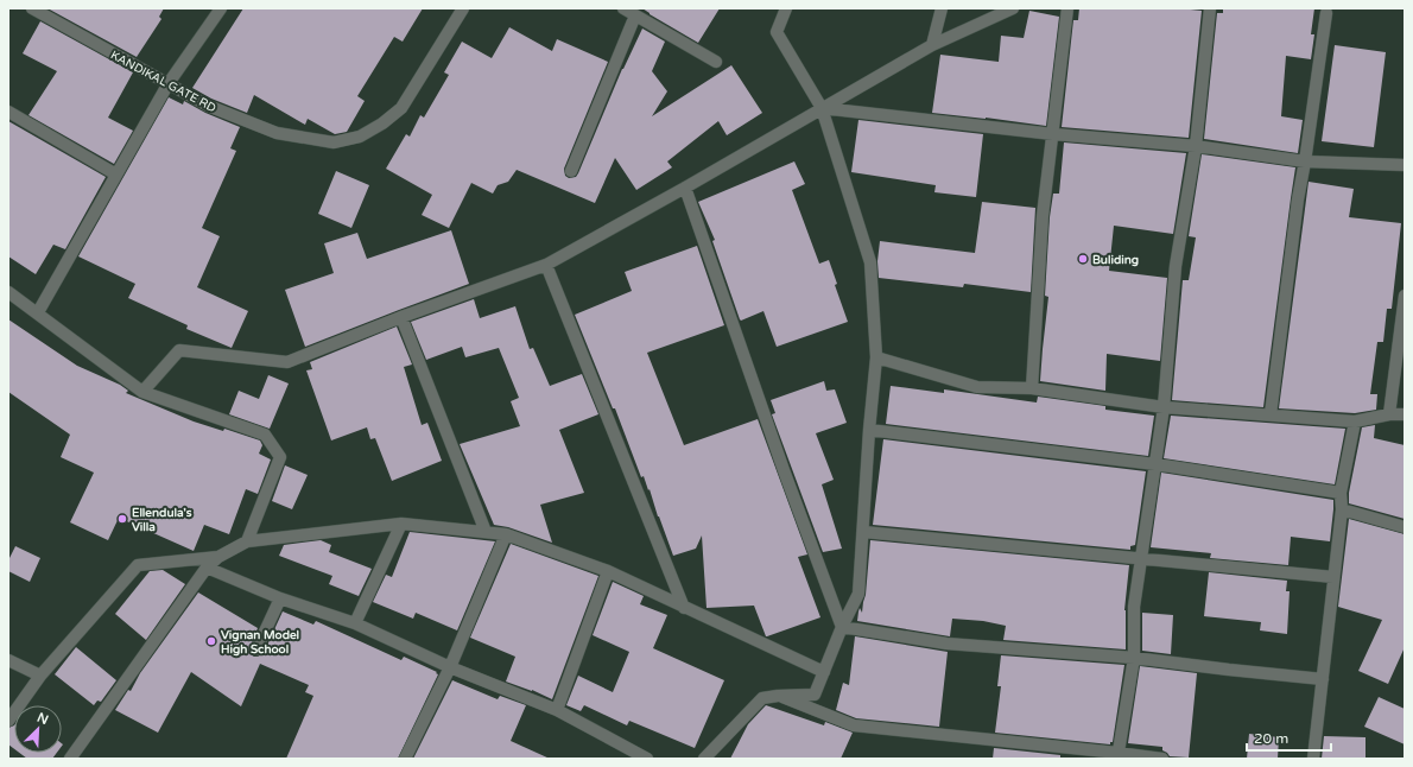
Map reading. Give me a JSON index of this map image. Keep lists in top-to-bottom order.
{
  "streets": {
    "street": ["KANDIKAL GATE RD"]
  },
  "places": ["Buliding", "Ellendula's Villa", "Vignan Model High School"],
  "scale_bar": "20 m",
  "north": "top right"
}
